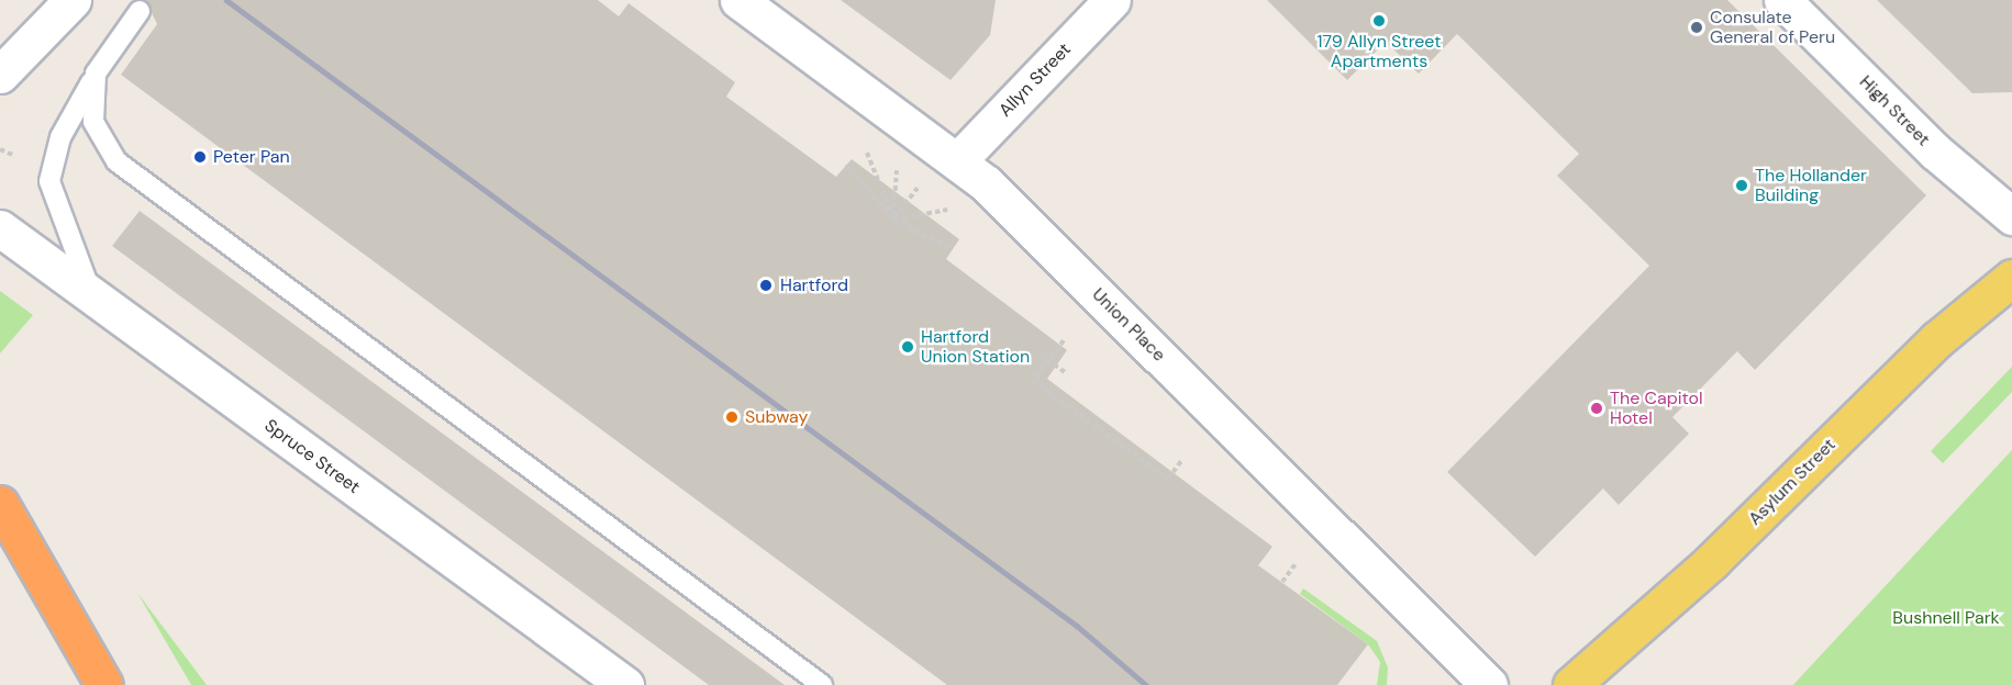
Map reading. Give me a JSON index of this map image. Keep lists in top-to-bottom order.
{
  "streets": {
    "main road": ["Asylum Street"],
    "street": [
      "Allyn Street",
      "High Street",
      "Union Place",
      "Spruce Street"
    ]
  },
  "crossings": [
    ["Allyn Street", "Union Place"]
  ],
  "parks": ["Bushnell Park"],
  "places": [
    "179 Allyn Street Apartments",
    "Consulate General of Peru",
    "Peter Pan",
    "The Hollander Building",
    "Hartford",
    "Hartford Union Station",
    "The Capitol Hotel",
    "Subway"
  ]
}
